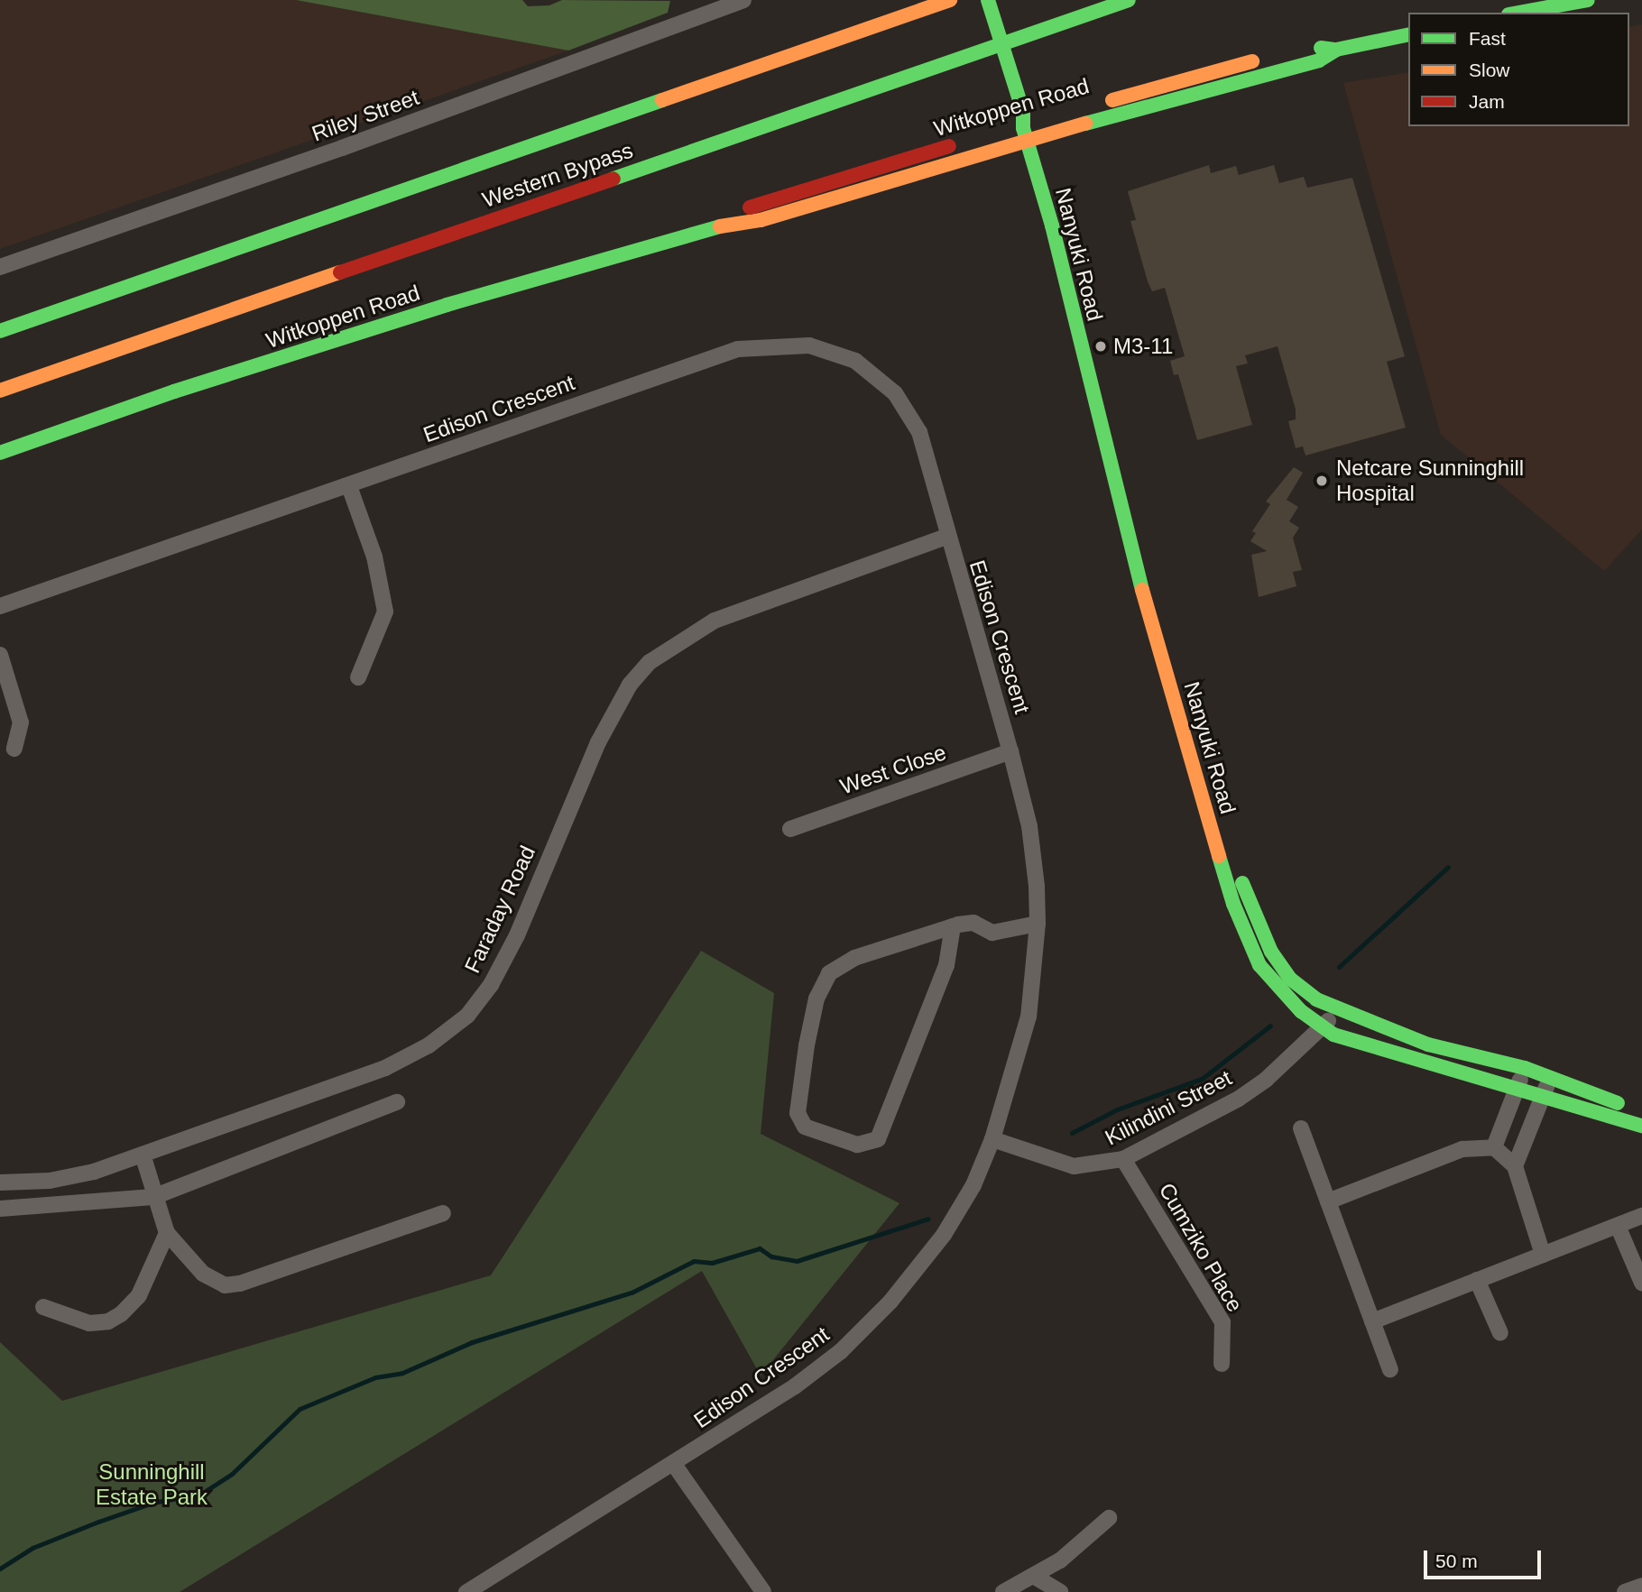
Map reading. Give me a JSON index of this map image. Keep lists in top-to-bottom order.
{
  "streets": {
    "main road": ["Witkoppen Road", "Western Bypass", "Nanyuki Road"],
    "street": [
      "Riley Street",
      "Edison Crescent",
      "West Close",
      "Faraday Road",
      "Kilindini Street",
      "Cumziko Place"
    ]
  },
  "crossings": [
    ["Witkoppen Road", "Nanyuki Road"],
    ["Nanyuki Road", "Kilindini Street"],
    ["Edison Crescent", "West Close"],
    ["Edison Crescent", "Faraday Road"],
    ["Edison Crescent", "Kilindini Street"],
    ["Kilindini Street", "Cumziko Place"]
  ],
  "parks": ["Sunninghill Estate Park"],
  "places": ["M3-11", "Netcare Sunninghill Hospital"],
  "legend": ["Fast", "Slow", "Jam"],
  "scale_bar": "50 m"
}
